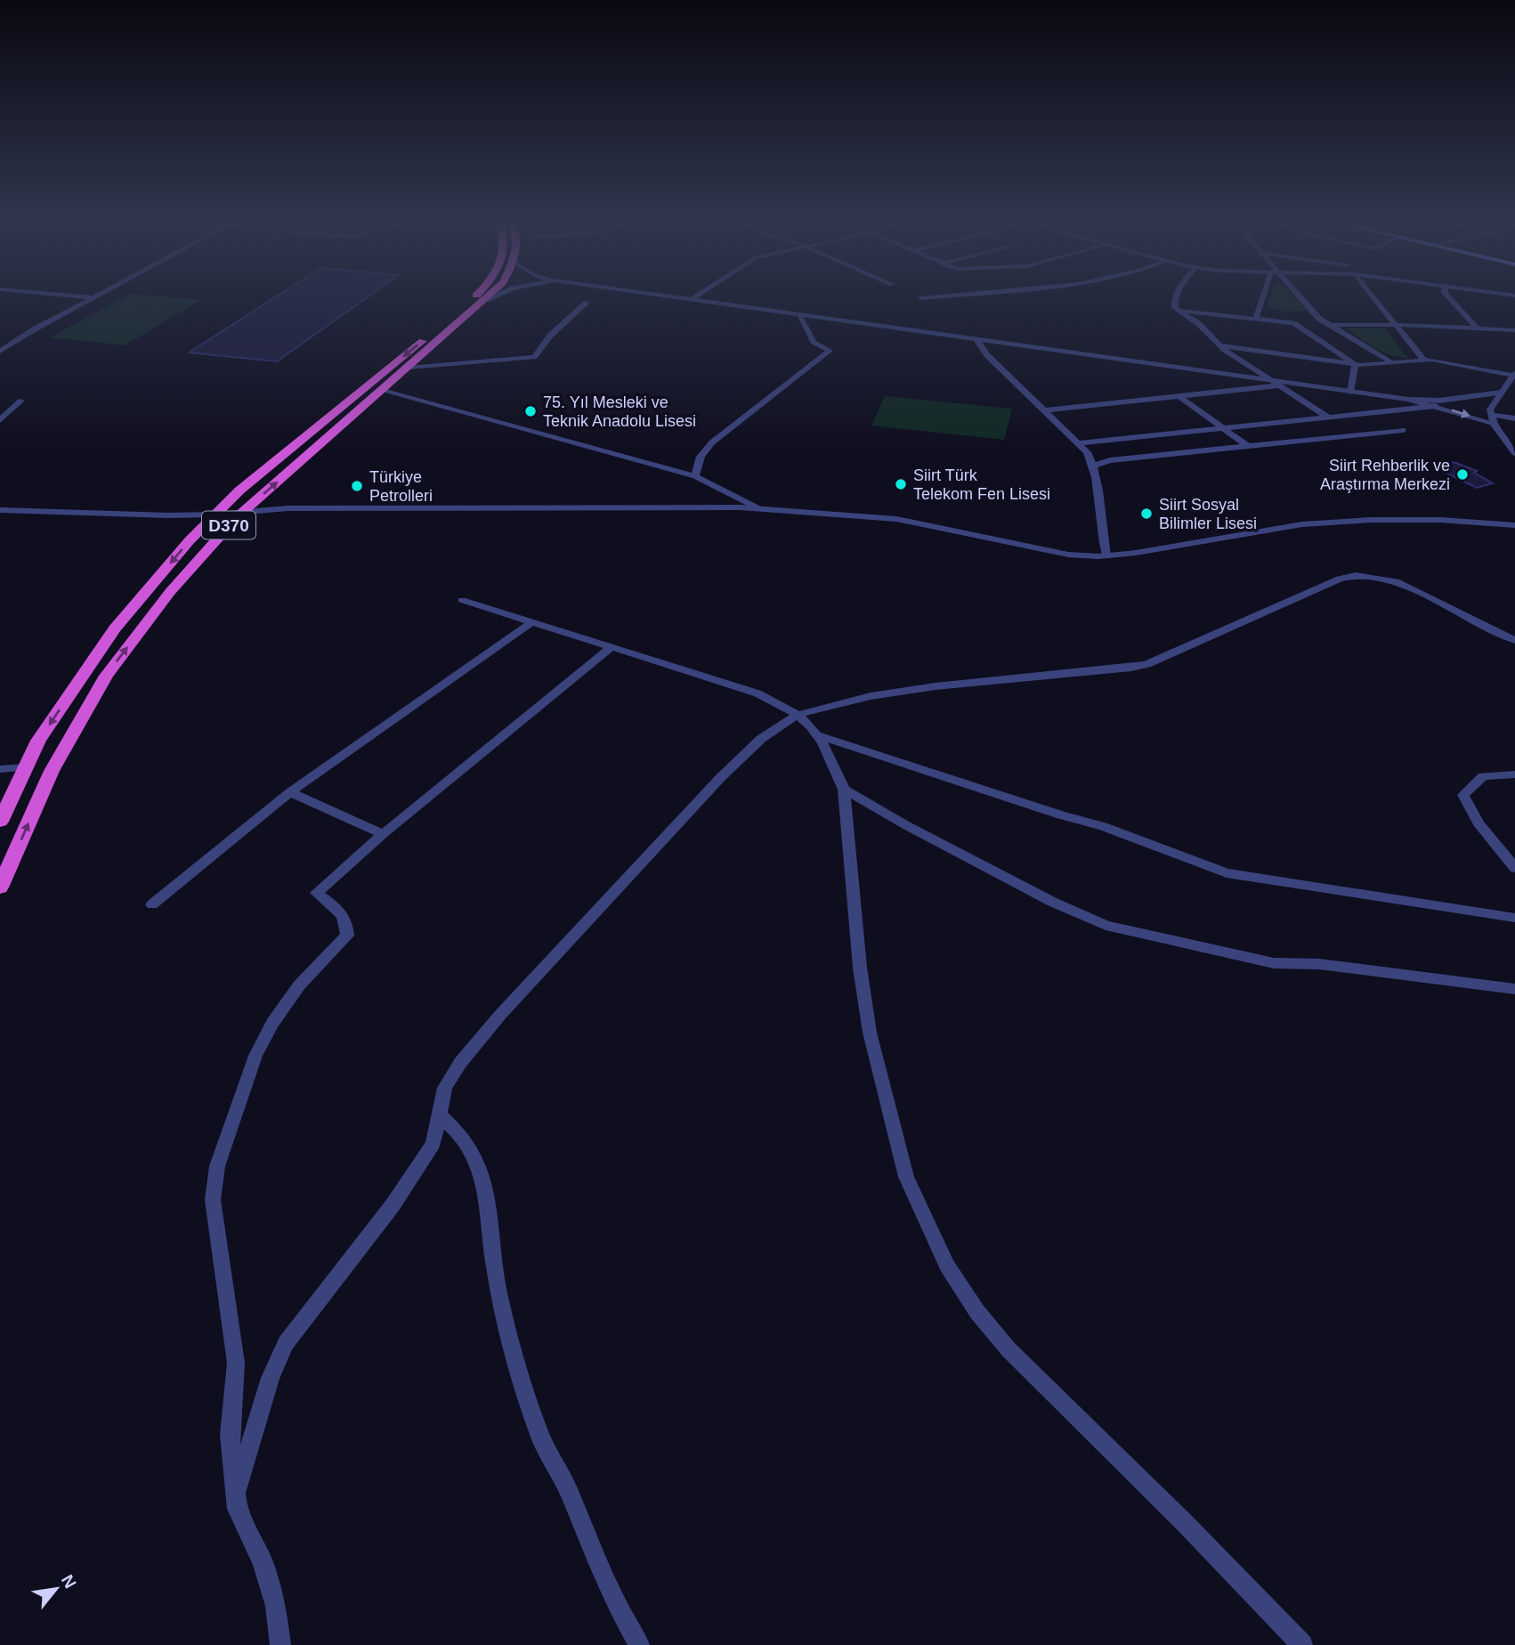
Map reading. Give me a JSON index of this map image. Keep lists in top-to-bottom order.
{
  "streets": {
    "highway": ["D370"]
  },
  "places": [
    "75. Yıl Mesleki ve Teknik Anadolu Lisesi",
    "Siirt Rehberlik ve Araştırma Merkezi",
    "Siirt Türk Telekom Fen Lisesi",
    "Türkiye Petrolleri",
    "Siirt Sosyal Bilimler Lisesi"
  ],
  "north": "top right"
}
